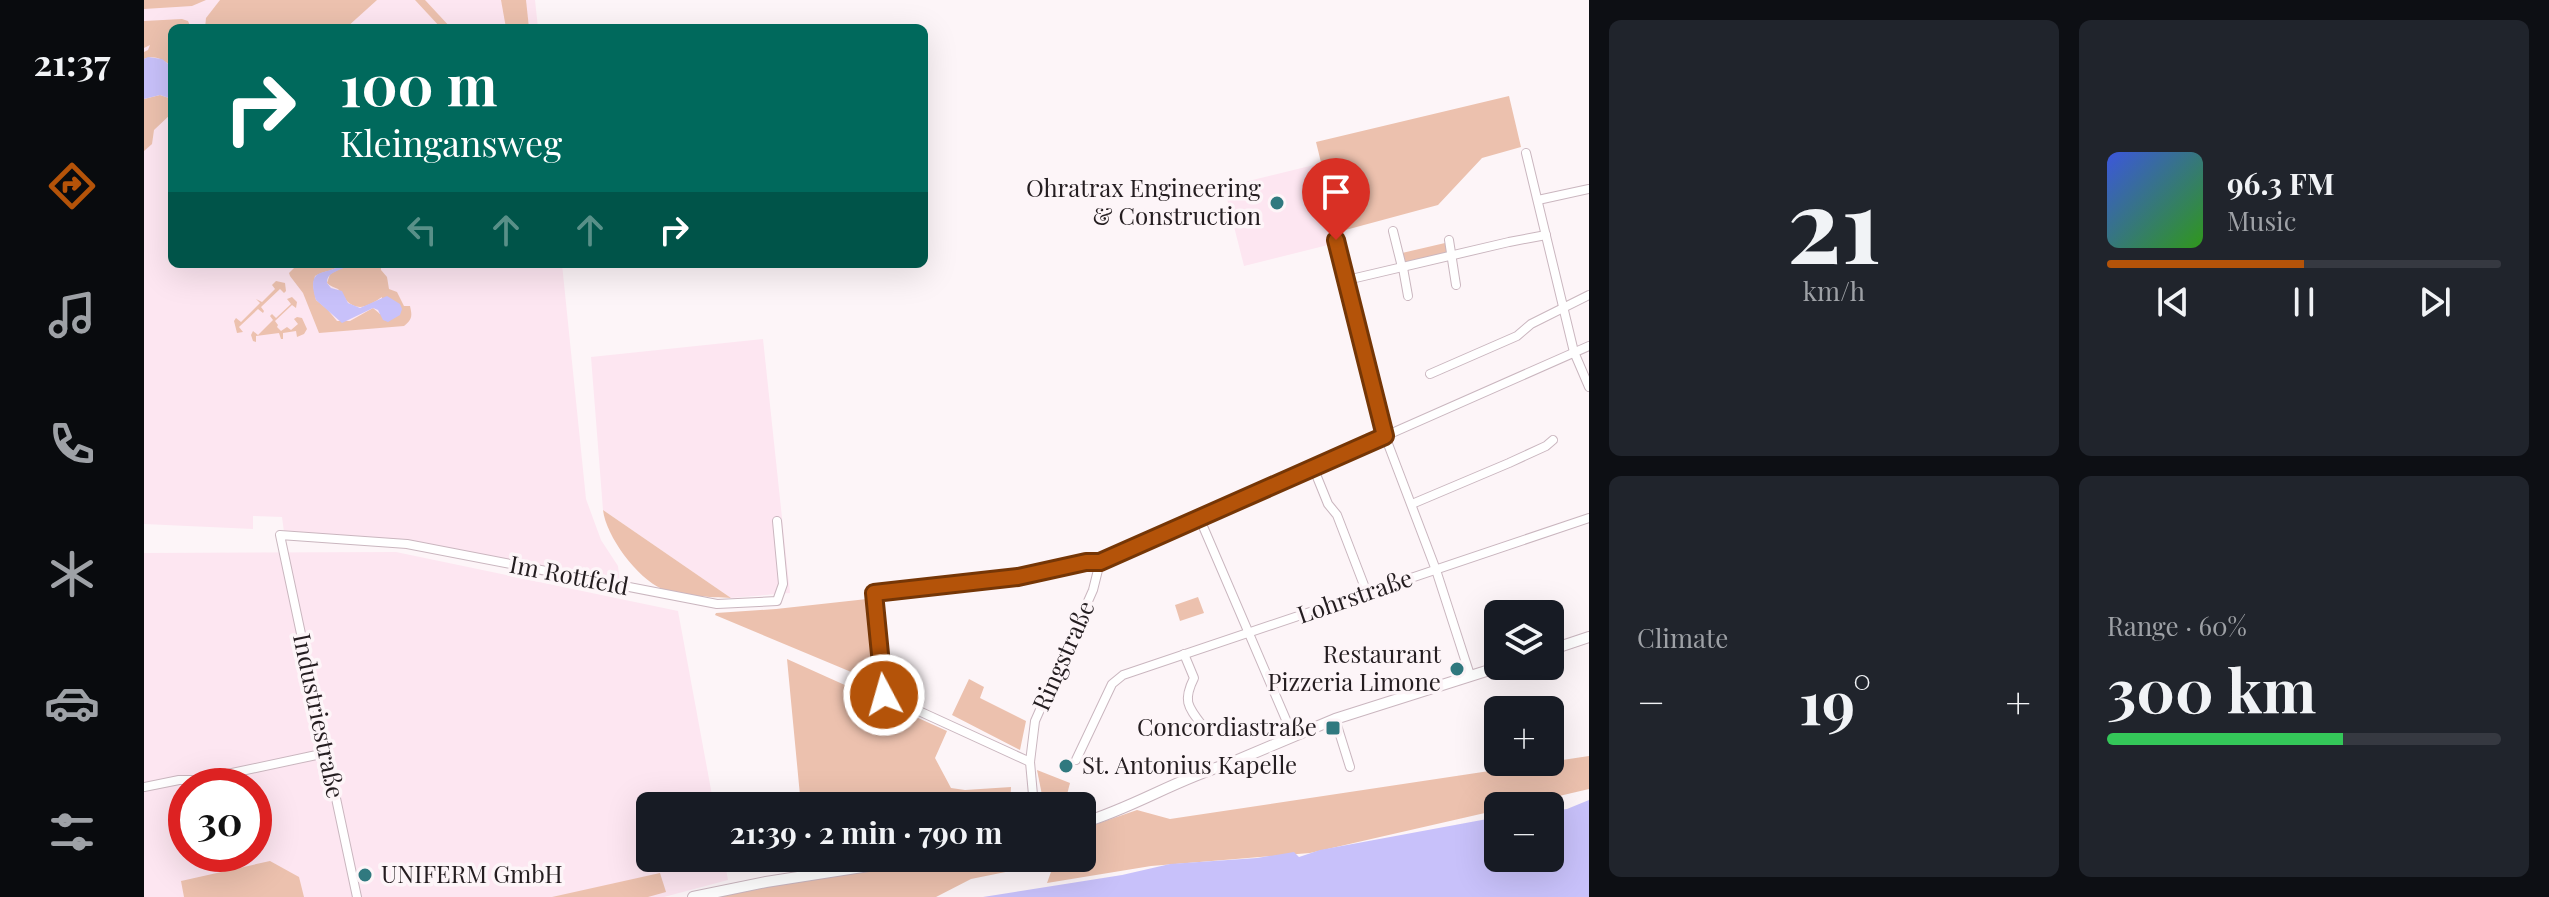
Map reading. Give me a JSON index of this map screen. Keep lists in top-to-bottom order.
{
  "streets": {
    "street": [
      "Im Rottfeld",
      "Lohrstraße",
      "Ringstraße",
      "Industriestraße"
    ]
  },
  "crossings": [
    ["Im Rottfeld", "Industriestraße"]
  ],
  "places": {
    "other": [
      "Ohratrax Engineering & Construction",
      "Restaurant Pizzeria Limone",
      "St. Antonius Kapelle",
      "UNIFERM GmbH"
    ],
    "transit": ["Concordiastraße"]
  },
  "page": {
    "tabs": "21:37",
    "tile": [
      ["21", "km/h"],
      "Climate",
      ["Range · 60%", "300 km"]
    ],
    "turn": ["100 m", "Kleingansweg"],
    "song": ["96.3 FM", "Music"],
    "map_buttons": ["+", "−"],
    "heat": ["−", "19°", "+"],
    "limit": "30",
    "trip": "21:39 · 2 min · 790 m"
  }
}
